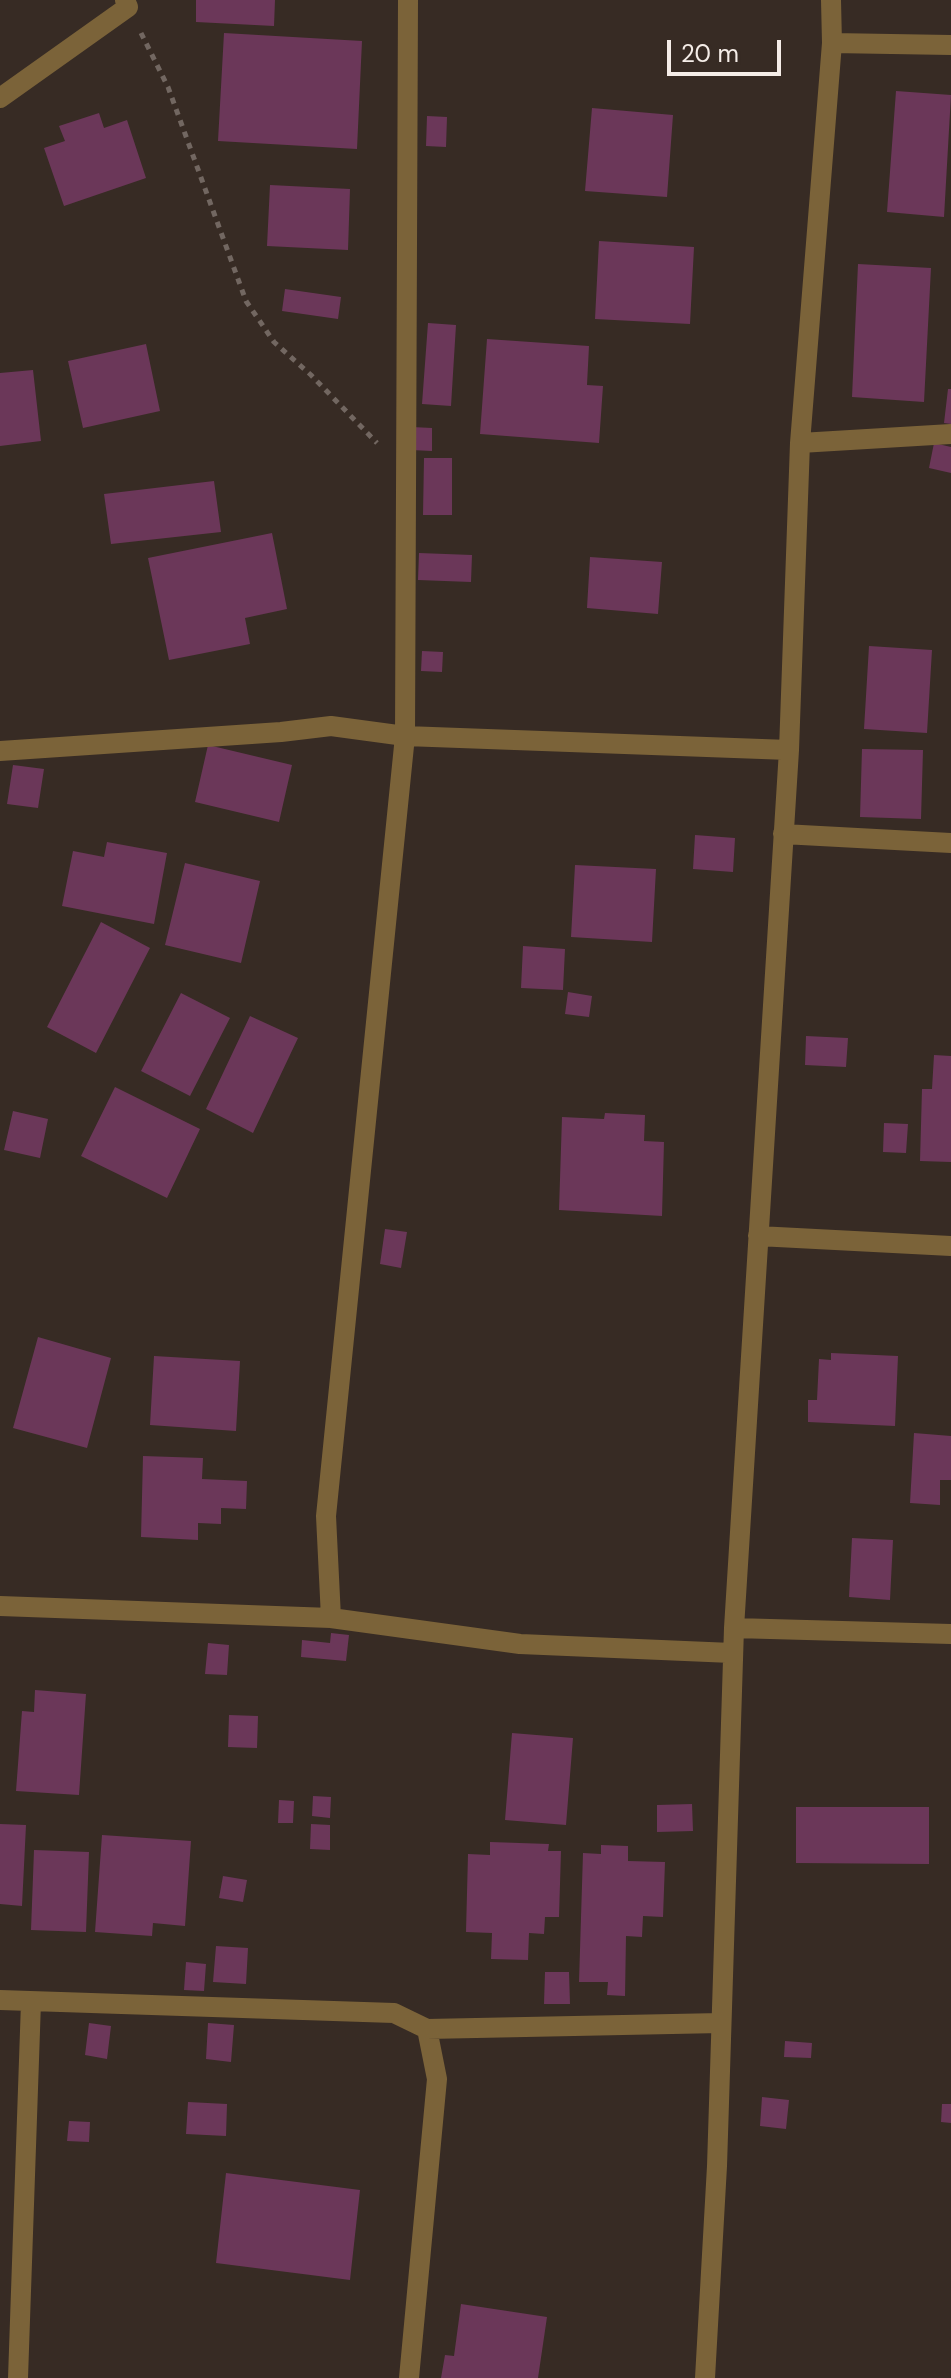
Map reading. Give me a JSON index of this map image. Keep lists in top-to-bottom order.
{
  "scale_bar": "20 m"
}
